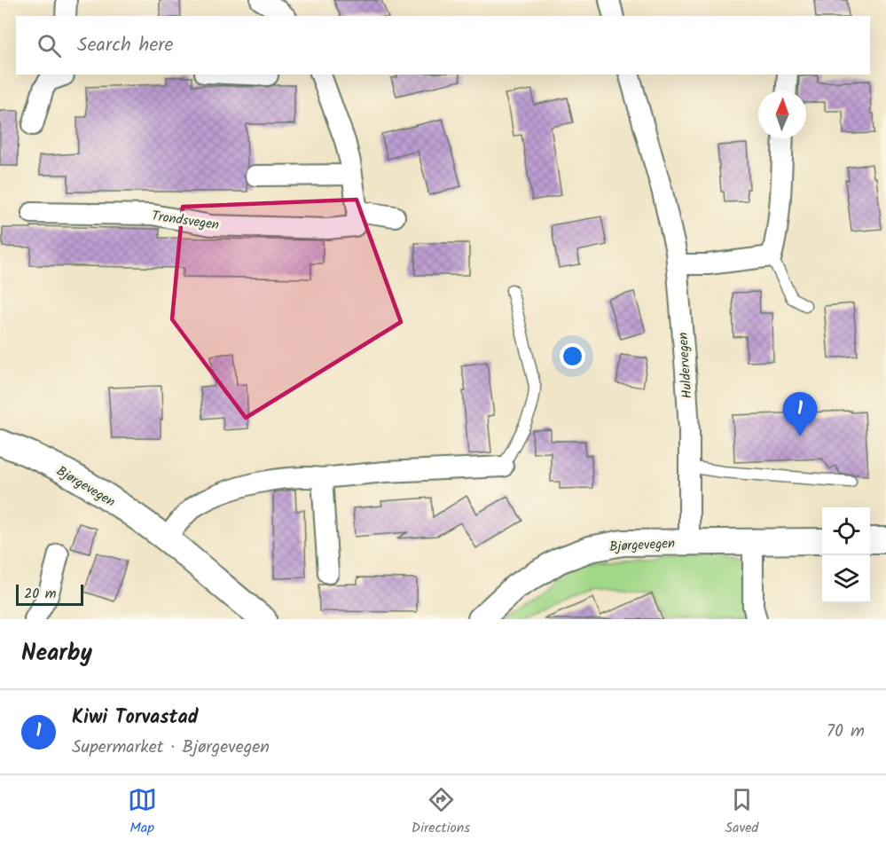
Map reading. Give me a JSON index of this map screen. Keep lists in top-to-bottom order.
{
  "streets": {
    "street": ["Trondsvegen", "Huldervegen", "Bjørgevegen"]
  },
  "crossings": [
    ["Huldervegen", "Bjørgevegen"]
  ],
  "scale_bar": "20 m",
  "north": "top",
  "page": {
    "search": "Search here",
    "pins": "1",
    "scale": "20 m",
    "heading": "Nearby",
    "list": [
      {
        "mark": "1",
        "name": "Kiwi Torvastad",
        "note": "Supermarket · Bjørgevegen",
        "value": "70 m"
      }
    ],
    "nav": ["Map", "Directions", "Saved"]
  }
}
